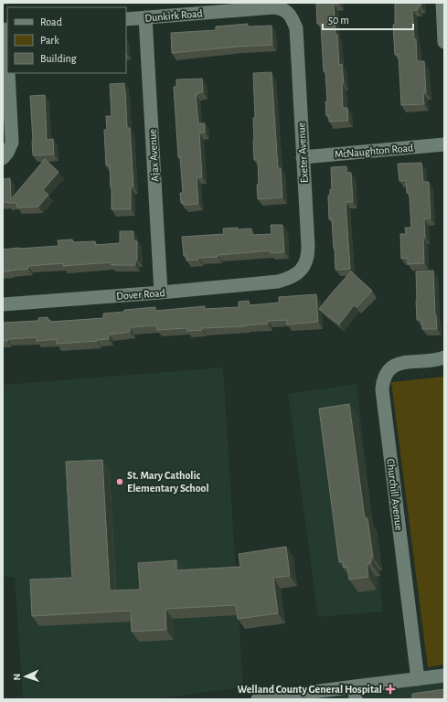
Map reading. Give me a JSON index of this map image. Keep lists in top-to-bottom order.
{
  "streets": {
    "street": [
      "Dunkirk Road",
      "McNaughton Road",
      "Exeter Avenue",
      "Ajax Avenue",
      "Dover Road",
      "Churchill Avenue"
    ]
  },
  "crossings": [
    ["Dunkirk Road", "Exeter Avenue"],
    ["Dunkirk Road", "Ajax Avenue"],
    ["McNaughton Road", "Exeter Avenue"],
    ["Exeter Avenue", "Dover Road"],
    ["Ajax Avenue", "Dover Road"]
  ],
  "places": {
    "other": ["St. Mary Catholic Elementary School"],
    "health": ["Welland County General Hospital"]
  },
  "legend": ["Road", "Park", "Building"],
  "scale_bar": "50 m",
  "north": "left"
}
